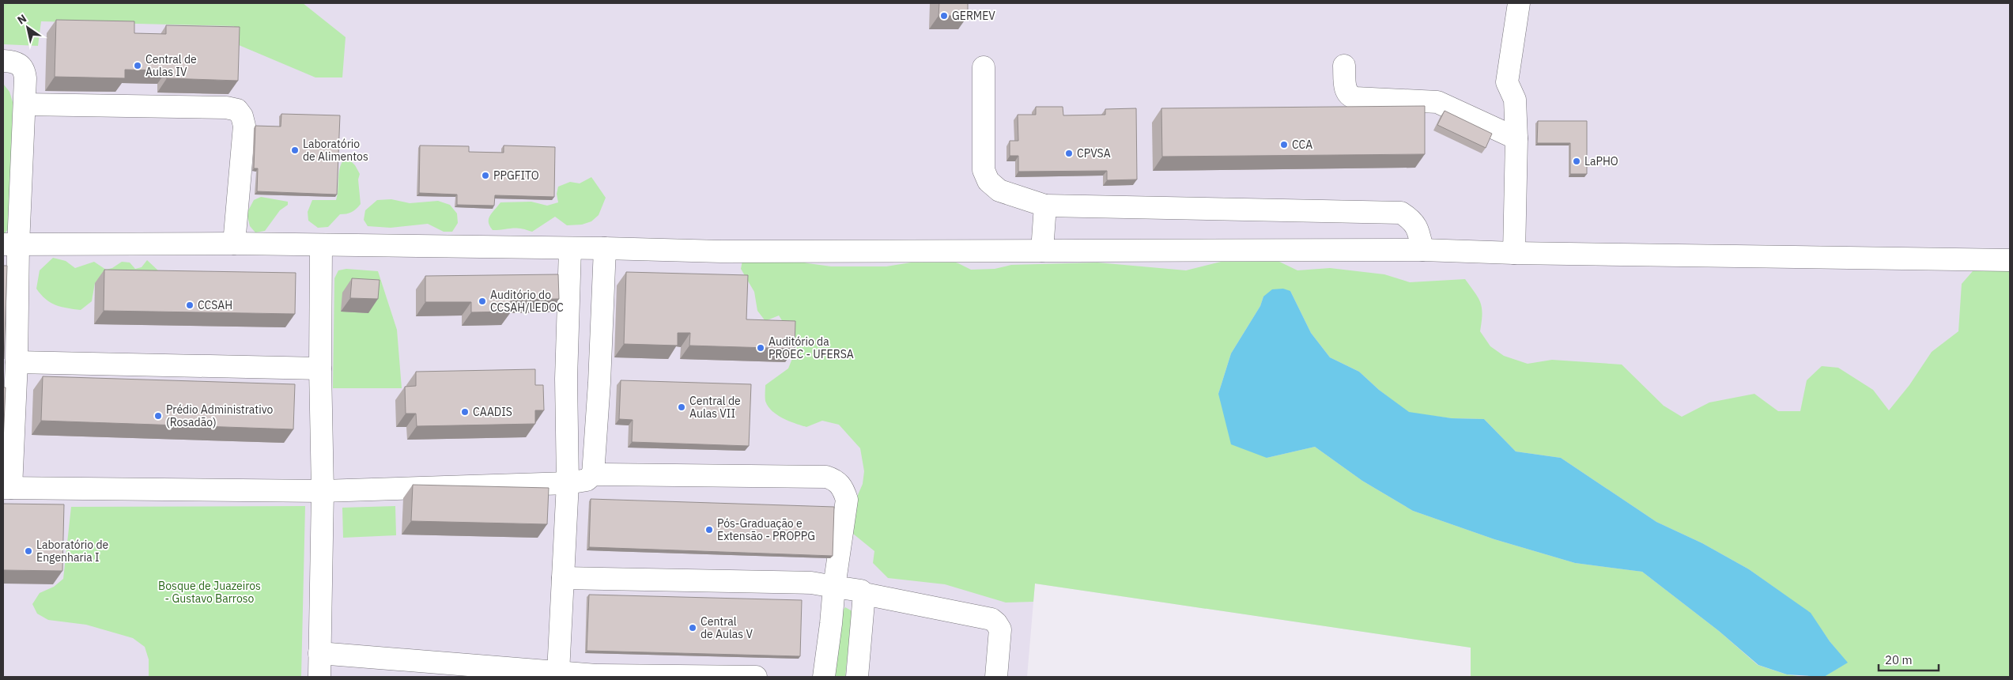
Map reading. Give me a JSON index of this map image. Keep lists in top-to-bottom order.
{
  "parks": ["Bosque de Juazeiros - Gustavo Barroso"],
  "places": [
    "GERMEV",
    "Central de Aulas IV",
    "CCA",
    "Laboratório de Alimentos",
    "CPVSA",
    "LaPHO",
    "PPGFITO",
    "Auditório do CCSAH/LEDOC",
    "CCSAH",
    "Auditório da PROEC - UFERSA",
    "Central de Aulas VII",
    "CAADIS",
    "Prédio Administrativo (Rosadão)",
    "Pós-Graduação e Extensão - PROPPG",
    "Laboratório de Engenharia I",
    "Central de Aulas V"
  ],
  "scale_bar": "20 m",
  "north": "top left"
}
